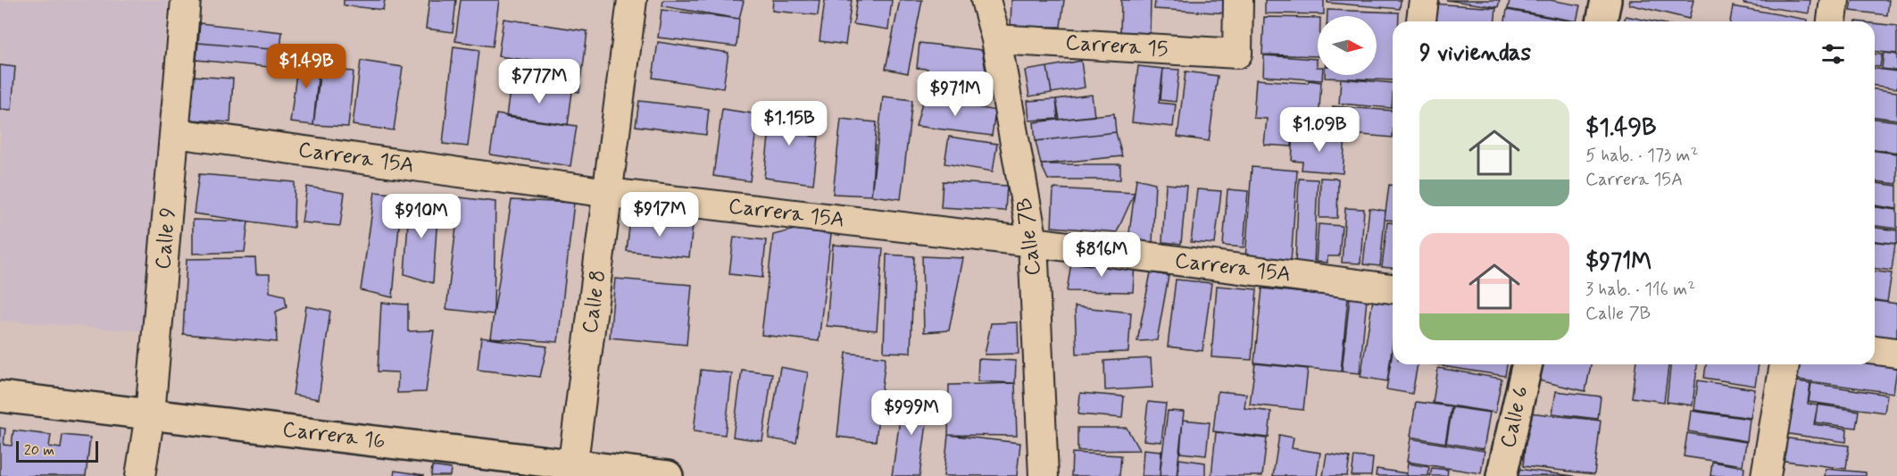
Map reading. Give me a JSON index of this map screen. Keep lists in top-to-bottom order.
{
  "streets": {
    "street": [
      "Carrera 15",
      "Carrera 15A",
      "Calle 7B",
      "Calle 9",
      "Calle 8",
      "Calle 6",
      "Carrera 16"
    ]
  },
  "crossings": [
    ["Carrera 15", "Calle 7B"],
    ["Carrera 15A", "Calle 7B"],
    ["Carrera 15A", "Calle 9"],
    ["Carrera 15A", "Calle 8"],
    ["Calle 9", "Carrera 16"],
    ["Calle 8", "Carrera 16"]
  ],
  "scale_bar": "20 m",
  "north": "right",
  "page": {
    "heading": "9 viviendas",
    "price": [
      "$1.49B",
      "$777M",
      "$971M",
      "$1.15B",
      "$1.09B",
      "$917M",
      "$910M",
      "$816M",
      "$999M"
    ],
    "list": [
      {
        "name": "$1.49B",
        "note": "5 hab. · 173 m² · Carrera 15A"
      },
      {
        "name": "$971M",
        "note": "3 hab. · 116 m² · Calle 7B"
      }
    ],
    "scale": "20 m"
  }
}
